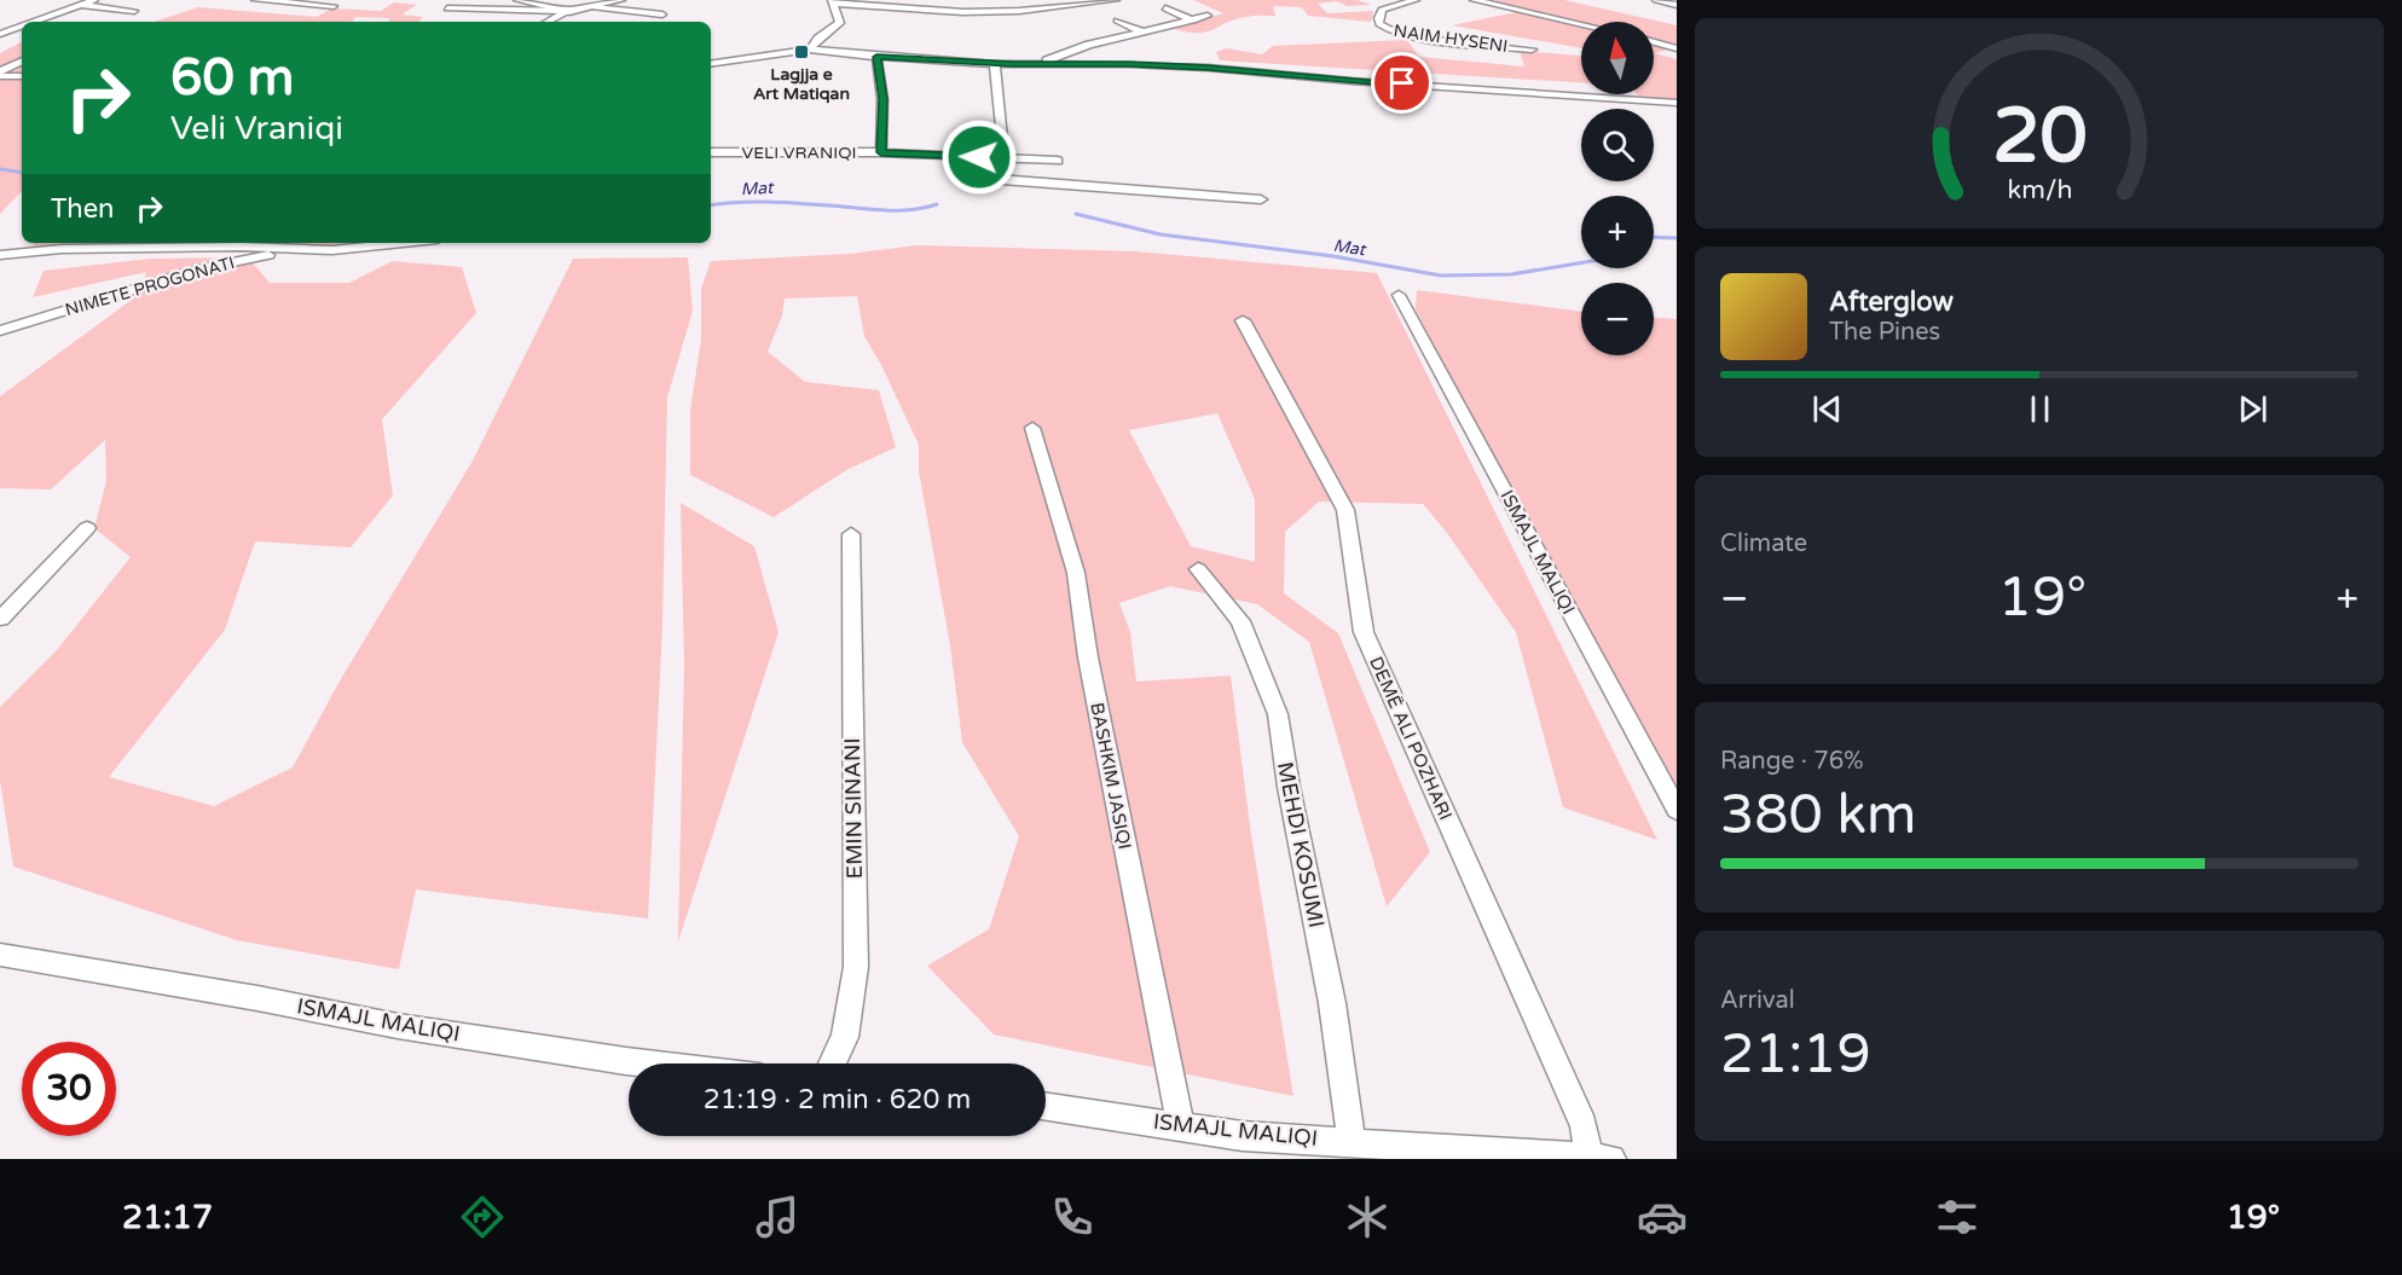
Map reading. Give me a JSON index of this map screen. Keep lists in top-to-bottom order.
{
  "streets": {
    "street": [
      "NAIM HYSENI",
      "VELI VRANIQI",
      "NIMETE PROGONATI",
      "ISMAJL MALIQI",
      "DEMË ALI POZHARI",
      "BASHKIM JASIQI",
      "EMIN SINANI",
      "MEHDI KOSUMI"
    ]
  },
  "crossings": [
    ["ISMAJL MALIQI", "DEMË ALI POZHARI"],
    ["ISMAJL MALIQI", "BASHKIM JASIQI"],
    ["ISMAJL MALIQI", "MEHDI KOSUMI"]
  ],
  "water": ["Mat"],
  "places": {
    "transit": ["Lagjja e Art Matiqan"]
  },
  "north": "top",
  "page": {
    "map_buttons": ["+", "−"],
    "turn": ["60 m", "Veli Vraniqi"],
    "then": "Then",
    "song": ["Afterglow", "The Pines"],
    "tile": [
      "Climate",
      ["Range · 76%", "380 km"],
      ["Arrival", "21:19"]
    ],
    "heat": ["−", "19°", "+"],
    "limit": "30",
    "trip": "21:19 · 2 min · 620 m",
    "tabs": ["21:17", "19°"],
    "gauge": ["20", "km/h"]
  }
}
